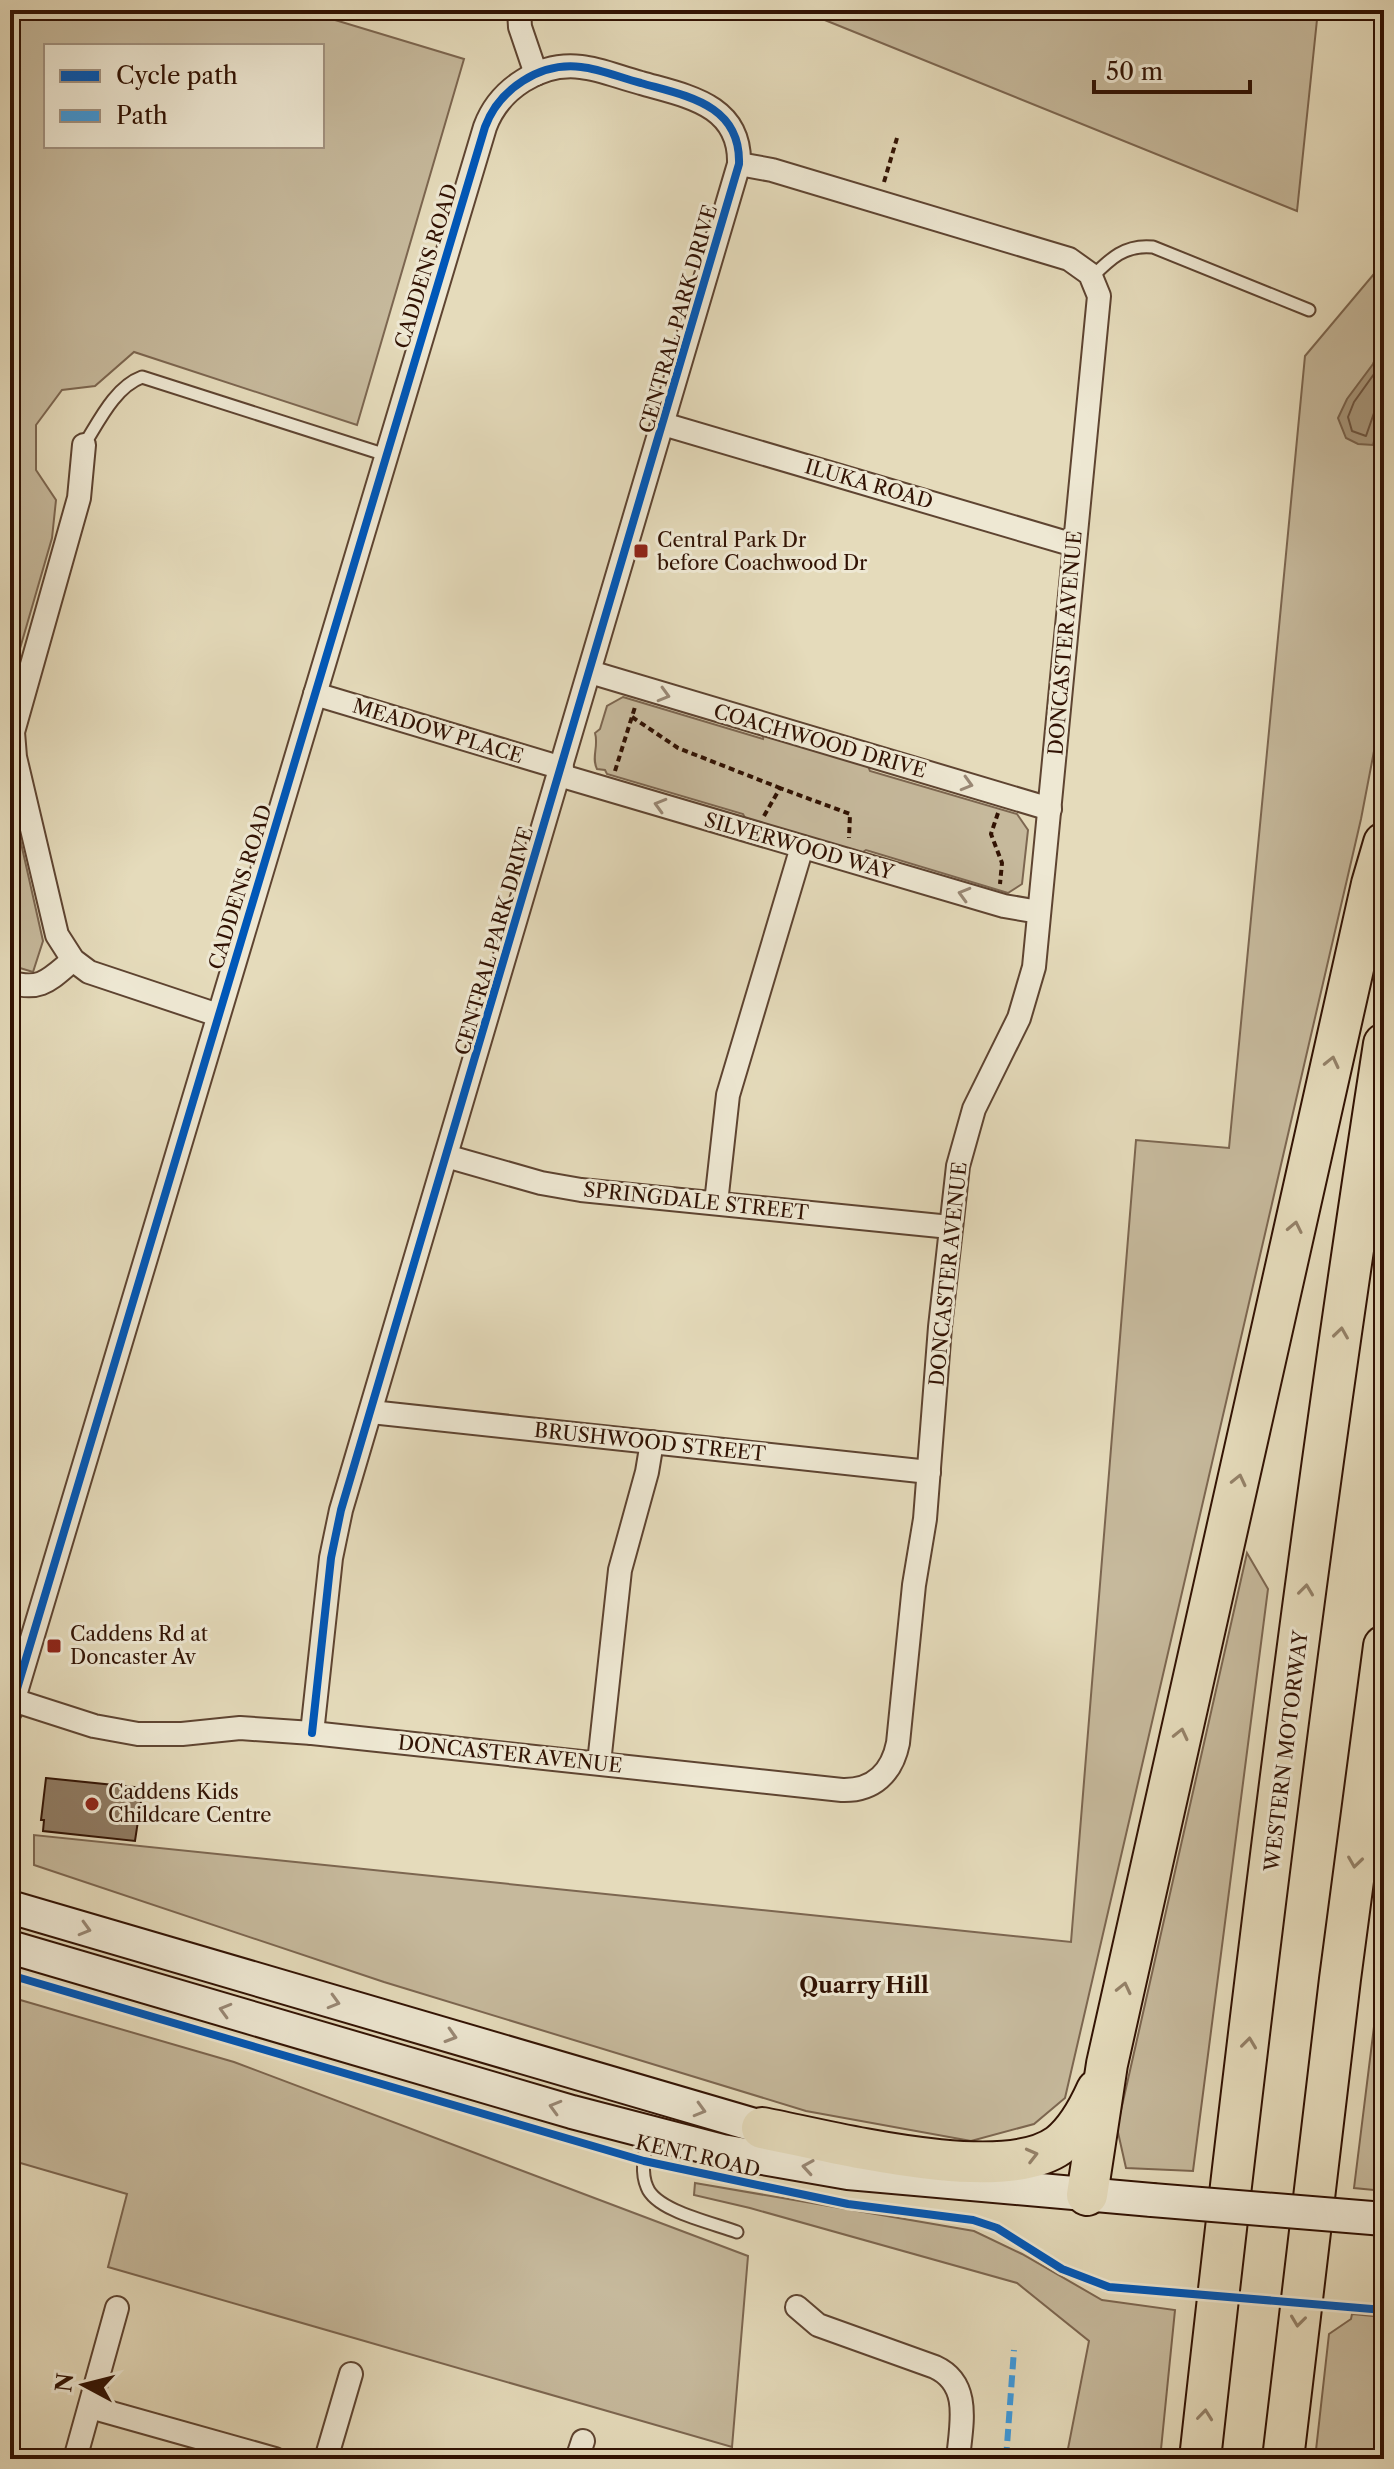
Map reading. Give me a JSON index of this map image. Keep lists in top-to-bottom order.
{
  "streets": {
    "highway": ["WESTERN MOTORWAY"],
    "main road": ["KENT ROAD"],
    "street": [
      "CADDENS ROAD",
      "CENTRAL PARK DRIVE",
      "ILUKA ROAD",
      "DONCASTER AVENUE",
      "MEADOW PLACE",
      "COACHWOOD DRIVE",
      "SILVERWOOD WAY",
      "SPRINGDALE STREET",
      "BRUSHWOOD STREET"
    ]
  },
  "crossings": [
    ["CADDENS ROAD", "DONCASTER AVENUE"],
    ["CADDENS ROAD", "MEADOW PLACE"],
    ["CENTRAL PARK DRIVE", "ILUKA ROAD"],
    ["CENTRAL PARK DRIVE", "DONCASTER AVENUE"],
    ["CENTRAL PARK DRIVE", "MEADOW PLACE"],
    ["CENTRAL PARK DRIVE", "COACHWOOD DRIVE"],
    ["CENTRAL PARK DRIVE", "SILVERWOOD WAY"],
    ["CENTRAL PARK DRIVE", "SPRINGDALE STREET"],
    ["CENTRAL PARK DRIVE", "BRUSHWOOD STREET"],
    ["ILUKA ROAD", "DONCASTER AVENUE"],
    ["DONCASTER AVENUE", "COACHWOOD DRIVE"],
    ["DONCASTER AVENUE", "SILVERWOOD WAY"],
    ["DONCASTER AVENUE", "SPRINGDALE STREET"],
    ["DONCASTER AVENUE", "BRUSHWOOD STREET"],
    ["MEADOW PLACE", "SILVERWOOD WAY"]
  ],
  "one_way": ["COACHWOOD DRIVE", "SILVERWOOD WAY"],
  "districts": ["Quarry Hill"],
  "places": {
    "transit": ["Central Park Dr before Coachwood Dr", "Caddens Rd at Doncaster Av"],
    "other": ["Caddens Kids Childcare Centre"]
  },
  "legend": ["Cycle path", "Path"],
  "scale_bar": "50 m",
  "north": "left"
}
